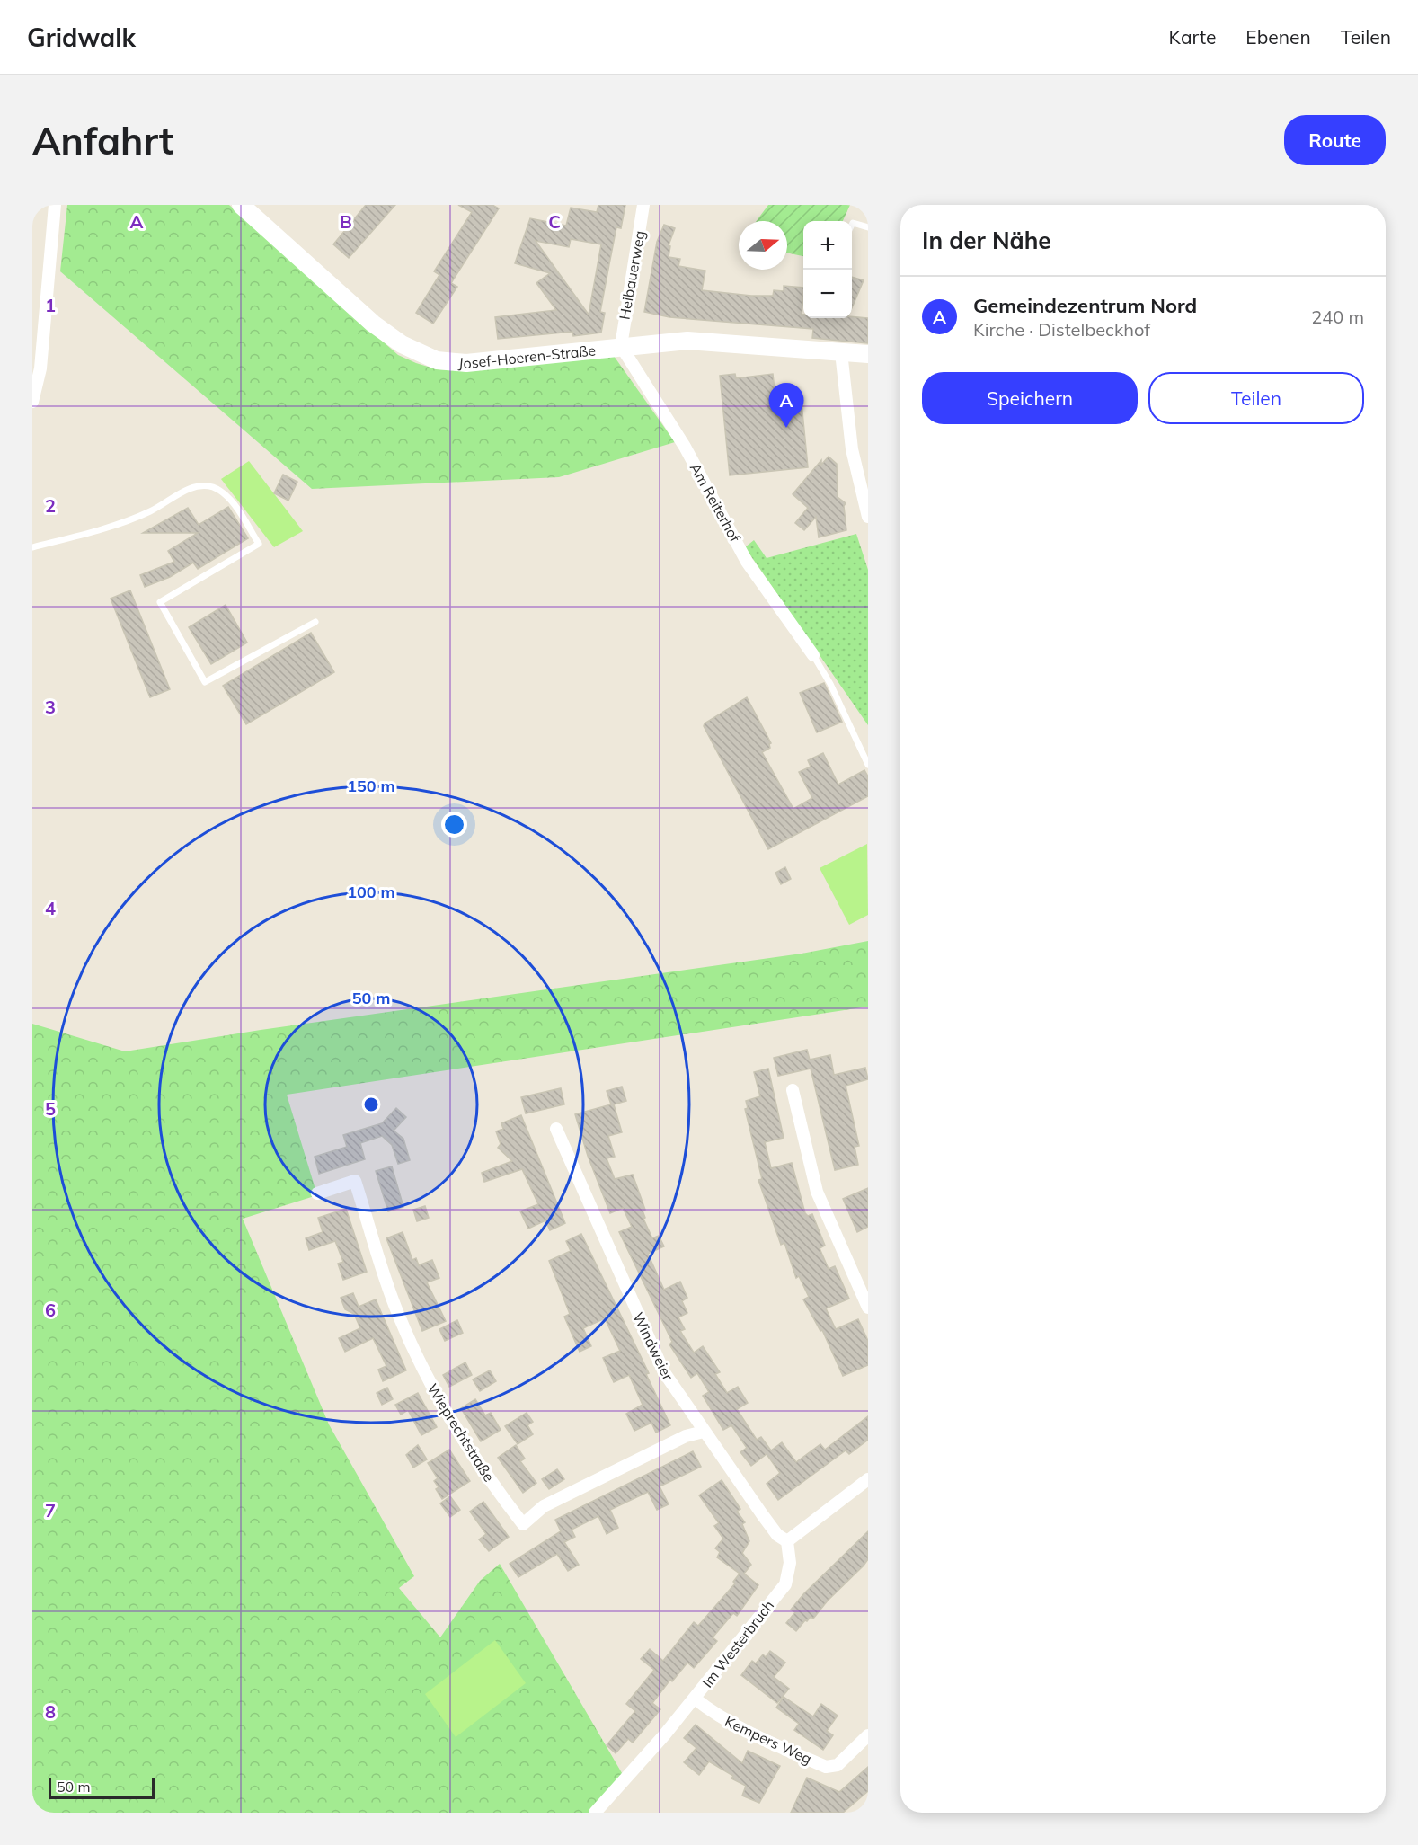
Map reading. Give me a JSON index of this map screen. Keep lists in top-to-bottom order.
{
  "streets": {
    "street": [
      "Heibauerweg",
      "Josef-Hoeren-Straße",
      "Am Reiterhof",
      "Windweier",
      "Wieprechtstraße",
      "Im Westerbruch",
      "Kempers Weg"
    ]
  },
  "crossings": [
    ["Heibauerweg", "Josef-Hoeren-Straße"],
    ["Heibauerweg", "Am Reiterhof"],
    ["Josef-Hoeren-Straße", "Am Reiterhof"],
    ["Windweier", "Wieprechtstraße"],
    ["Windweier", "Im Westerbruch"],
    ["Im Westerbruch", "Kempers Weg"]
  ],
  "scale_bar": "50 m",
  "north": "right",
  "page": {
    "header": "Gridwalk",
    "nav": ["Karte", "Ebenen", "Teilen"],
    "buttons": [
      "Route",
      ["Speichern", "Teilen"]
    ],
    "title": "Anfahrt",
    "heading": "In der Nähe",
    "map_buttons": ["+", "−"],
    "list": [
      {
        "mark": "A",
        "name": "Gemeindezentrum Nord",
        "note": "Kirche · Distelbeckhof",
        "value": "240 m"
      }
    ],
    "pins": "A",
    "scale": "50 m"
  },
  "grid": {
    "columns": ["A", "B", "C"],
    "rows": [
      "1",
      "2",
      "3",
      "4",
      "5",
      "6",
      "7",
      "8"
    ]
  },
  "rings": ["150 m", "100 m", "50 m"]
}
